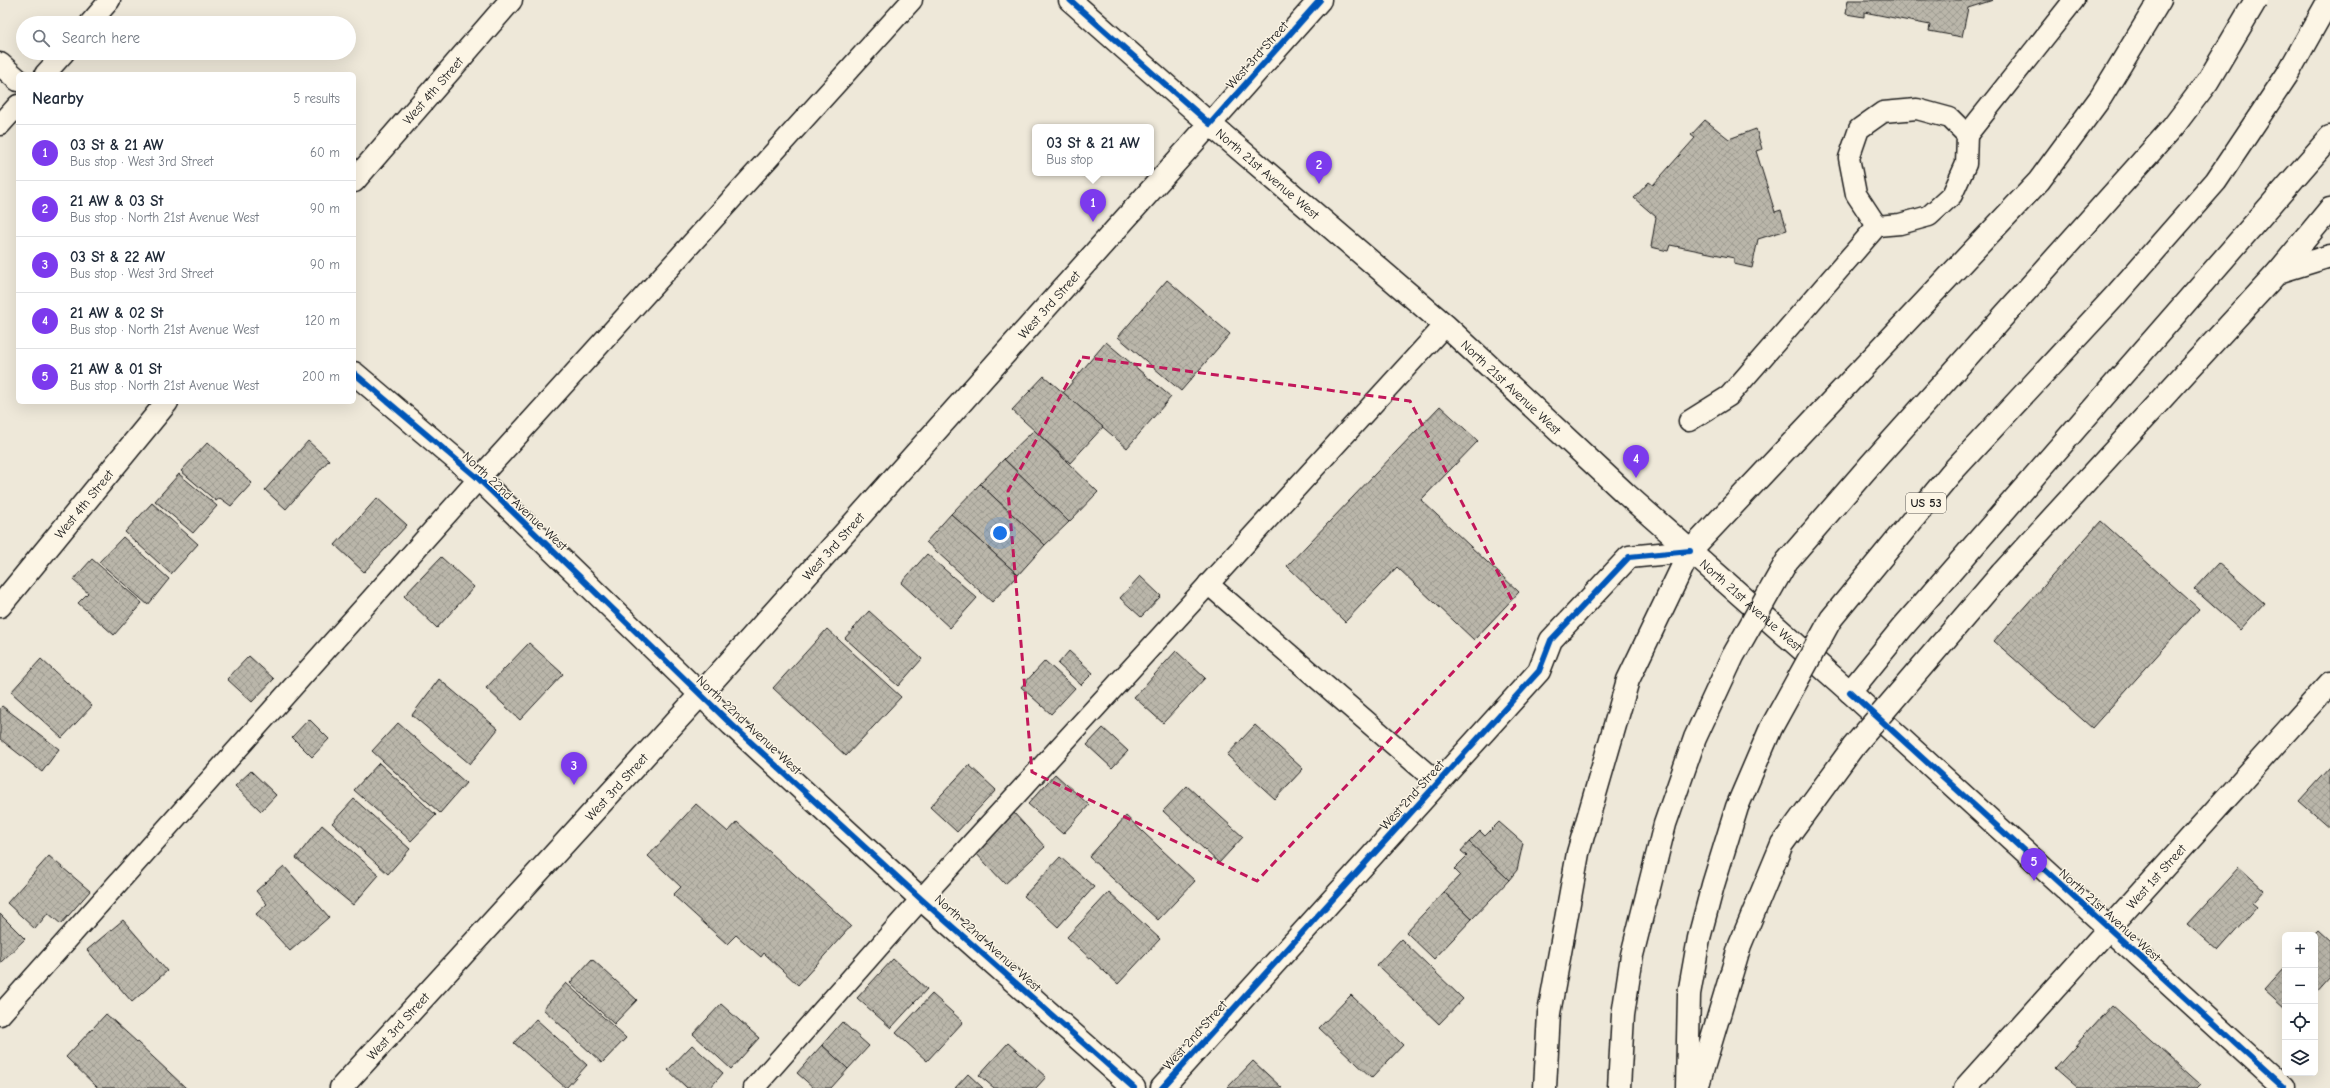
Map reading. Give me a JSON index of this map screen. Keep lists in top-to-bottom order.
{
  "streets": {
    "main road": [
      "West 3rd Street",
      "West 4th Street",
      "North 21st Avenue West",
      "North 22nd Avenue West",
      "US 53",
      "West 2nd Street",
      "West 1st Street"
    ]
  },
  "crossings": [
    ["West 3rd Street", "North 21st Avenue West"],
    ["West 3rd Street", "North 22nd Avenue West"],
    ["North 21st Avenue West", "West 2nd Street"],
    ["North 21st Avenue West", "West 1st Street"]
  ],
  "page": {
    "search": "Search here",
    "heading": ["Nearby", "5 results"],
    "popup": ["03 St & 21 AW", "Bus stop"],
    "list": [
      {
        "mark": "1",
        "name": "03 St & 21 AW",
        "note": "Bus stop · West 3rd Street",
        "value": "60 m"
      },
      {
        "mark": "2",
        "name": "21 AW & 03 St",
        "note": "Bus stop · North 21st Avenue West",
        "value": "90 m"
      },
      {
        "mark": "3",
        "name": "03 St & 22 AW",
        "note": "Bus stop · West 3rd Street",
        "value": "90 m"
      },
      {
        "mark": "4",
        "name": "21 AW & 02 St",
        "note": "Bus stop · North 21st Avenue West",
        "value": "120 m"
      },
      {
        "mark": "5",
        "name": "21 AW & 01 St",
        "note": "Bus stop · North 21st Avenue West",
        "value": "200 m"
      }
    ],
    "pins": [
      "2",
      "1",
      "4",
      "3",
      "5"
    ],
    "map_buttons": ["+", "−"]
  }
}
